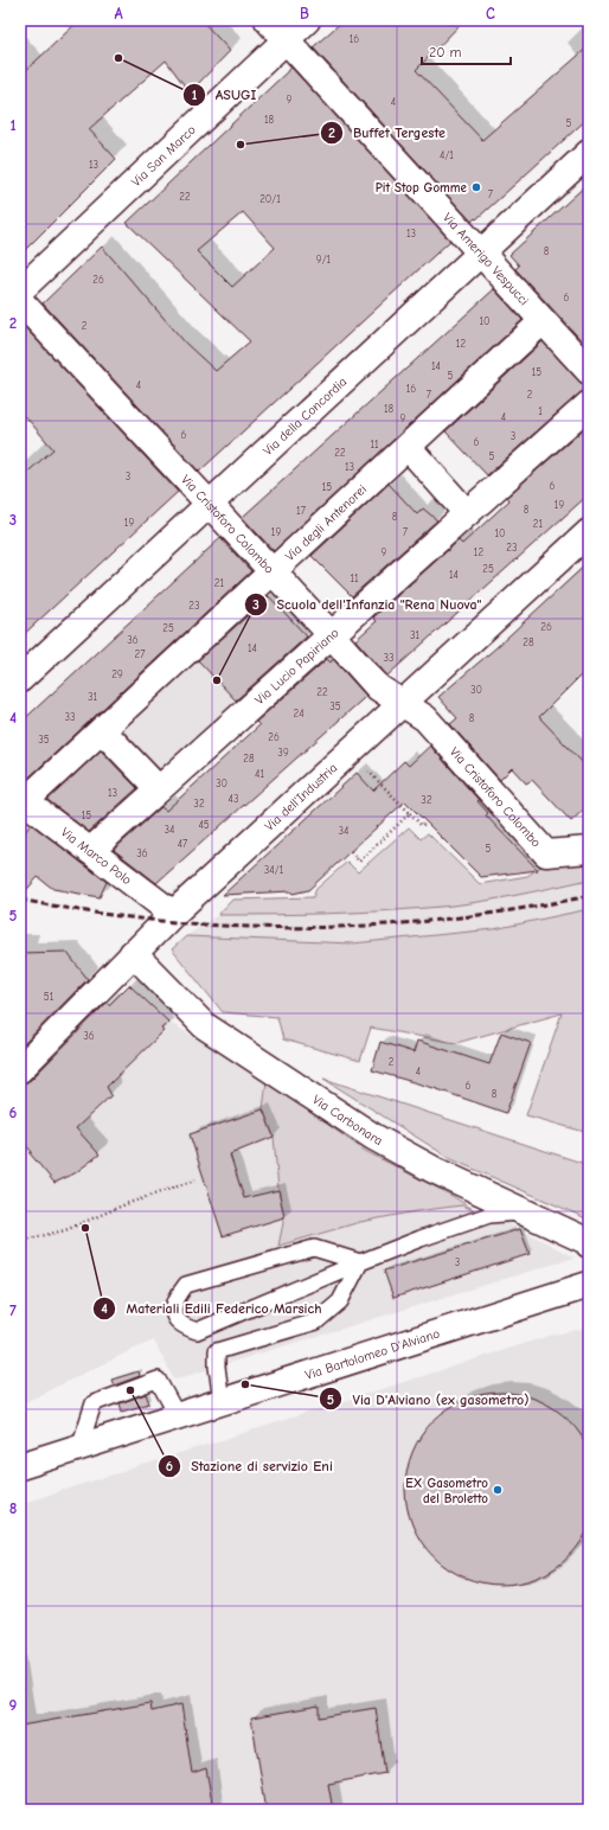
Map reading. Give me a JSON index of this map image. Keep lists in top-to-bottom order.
{
  "streets": {
    "street": [
      "Via San Marco",
      "Via Amerigo Vespucci",
      "Via della Concordia",
      "Via degli Antenorei",
      "Via Cristoforo Colombo",
      "Via Lucio Papiriano",
      "Via dell'Industria",
      "Via Marco Polo",
      "Via Carbonara",
      "Via Bartolomeo D'Alviano"
    ]
  },
  "crossings": [
    ["Via San Marco", "Via Amerigo Vespucci"],
    ["Via Amerigo Vespucci", "Via della Concordia"],
    ["Via Amerigo Vespucci", "Via degli Antenorei"],
    ["Via della Concordia", "Via Cristoforo Colombo"],
    ["Via degli Antenorei", "Via Cristoforo Colombo"],
    ["Via degli Antenorei", "Via Marco Polo"],
    ["Via Cristoforo Colombo", "Via Lucio Papiriano"],
    ["Via Cristoforo Colombo", "Via dell'Industria"],
    ["Via Lucio Papiriano", "Via Marco Polo"],
    ["Via dell'Industria", "Via Marco Polo"],
    ["Via dell'Industria", "Via Carbonara"]
  ],
  "places": [
    "ASUGI",
    "Buffet Tergeste",
    "Pit Stop Gomme",
    "Scuola dell'Infanzia \"Rena Nuova\"",
    "Materiali Edili Federico Marsich",
    "Via D'Alviano (ex gasometro)",
    "Stazione di servizio Eni",
    "EX Gasometro del Broletto"
  ],
  "house_numbers": [
    "16",
    "9",
    "4",
    "18",
    "5",
    "4/1",
    "13",
    "7",
    "22",
    "20/1",
    "13",
    "8",
    "9/1",
    "26",
    "6",
    "10",
    "2",
    "12",
    "14",
    "15",
    "5",
    "4",
    "16",
    "7",
    "2",
    "18",
    "1",
    "4",
    "9",
    "6",
    "3",
    "6",
    "11",
    "22",
    "5",
    "13",
    "3",
    "6",
    "15",
    "19",
    "8",
    "17",
    "8",
    "19",
    "21",
    "19",
    "7",
    "10",
    "23",
    "9",
    "12",
    "25",
    "14",
    "11",
    "21",
    "23",
    "26",
    "25",
    "31",
    "36",
    "28",
    "14",
    "27",
    "33",
    "29",
    "30",
    "22",
    "31",
    "35",
    "24",
    "33",
    "8",
    "26",
    "35",
    "39",
    "28",
    "41",
    "30",
    "13",
    "43",
    "32",
    "32",
    "15",
    "45",
    "34",
    "34",
    "47",
    "5",
    "36",
    "34/1",
    "51",
    "36",
    "2",
    "4",
    "6",
    "8",
    "3"
  ],
  "scale_bar": "20 m",
  "grid": {
    "columns": ["A", "B", "C"],
    "rows": [
      "1",
      "2",
      "3",
      "4",
      "5",
      "6",
      "7",
      "8",
      "9"
    ]
  }
}
